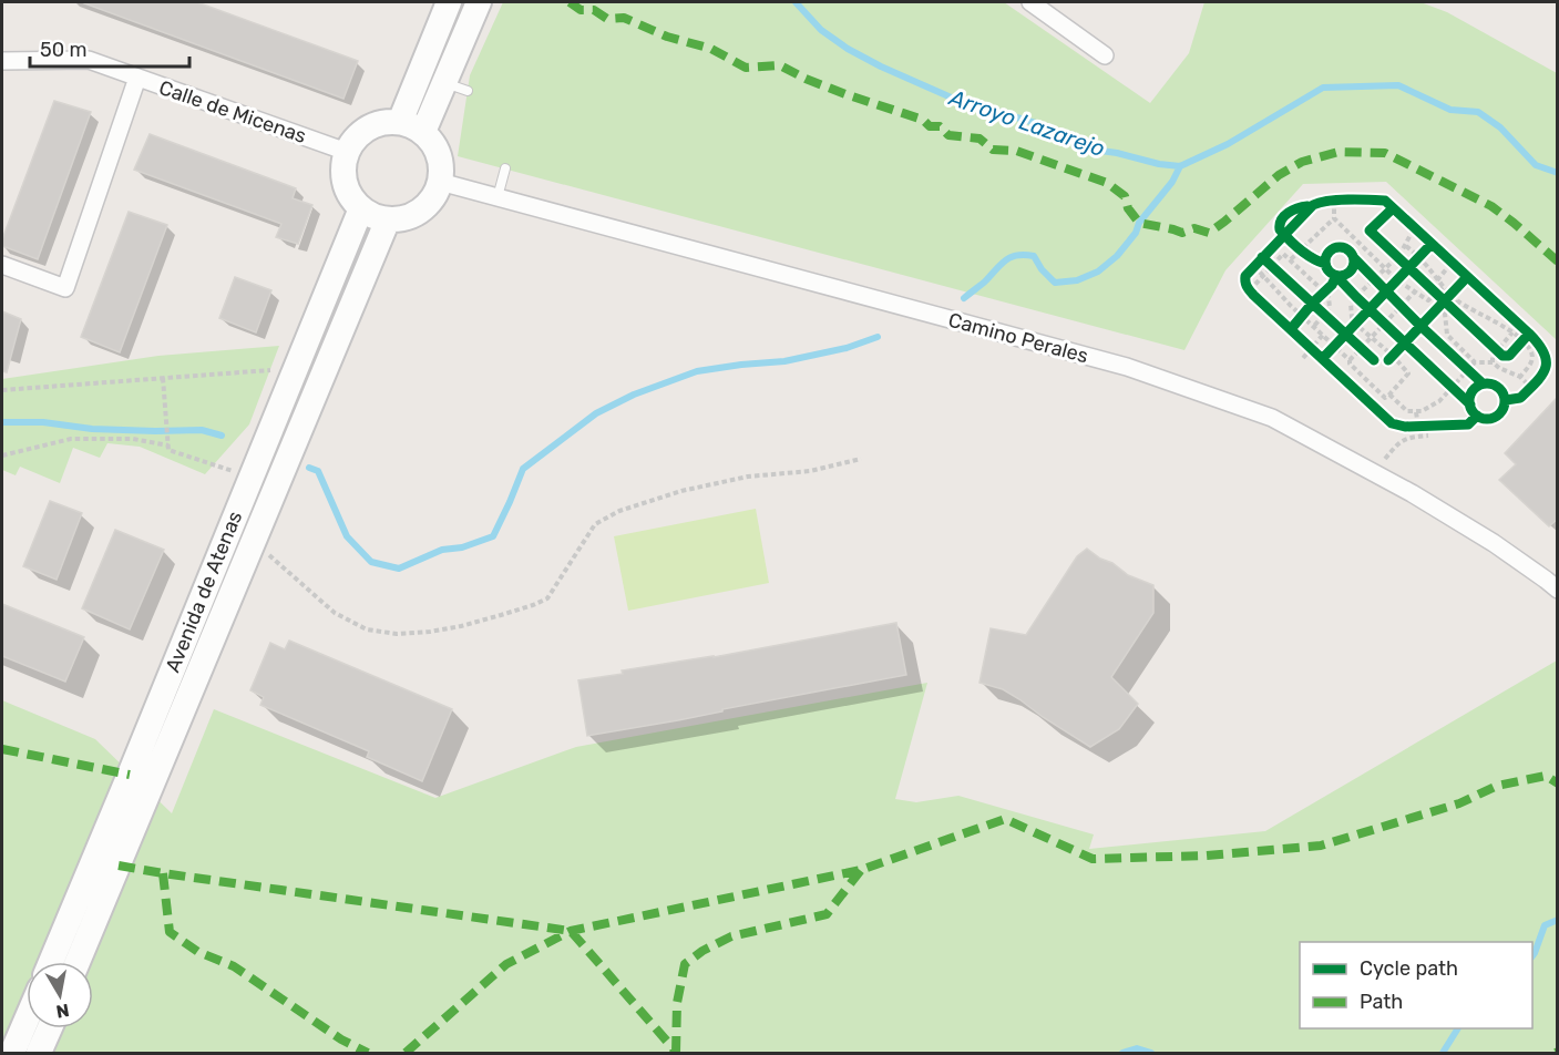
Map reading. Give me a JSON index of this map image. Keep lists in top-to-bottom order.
{
  "streets": {
    "main road": ["Avenida de Atenas"],
    "street": ["Calle de Micenas", "Camino Perales"]
  },
  "crossings": [
    ["Calle de Micenas", "Camino Perales"],
    ["Calle de Micenas", "Avenida de Atenas"],
    ["Camino Perales", "Avenida de Atenas"]
  ],
  "water": ["Arroyo Lazarejo"],
  "legend": ["Cycle path", "Path"],
  "scale_bar": "50 m",
  "north": "bottom"
}
